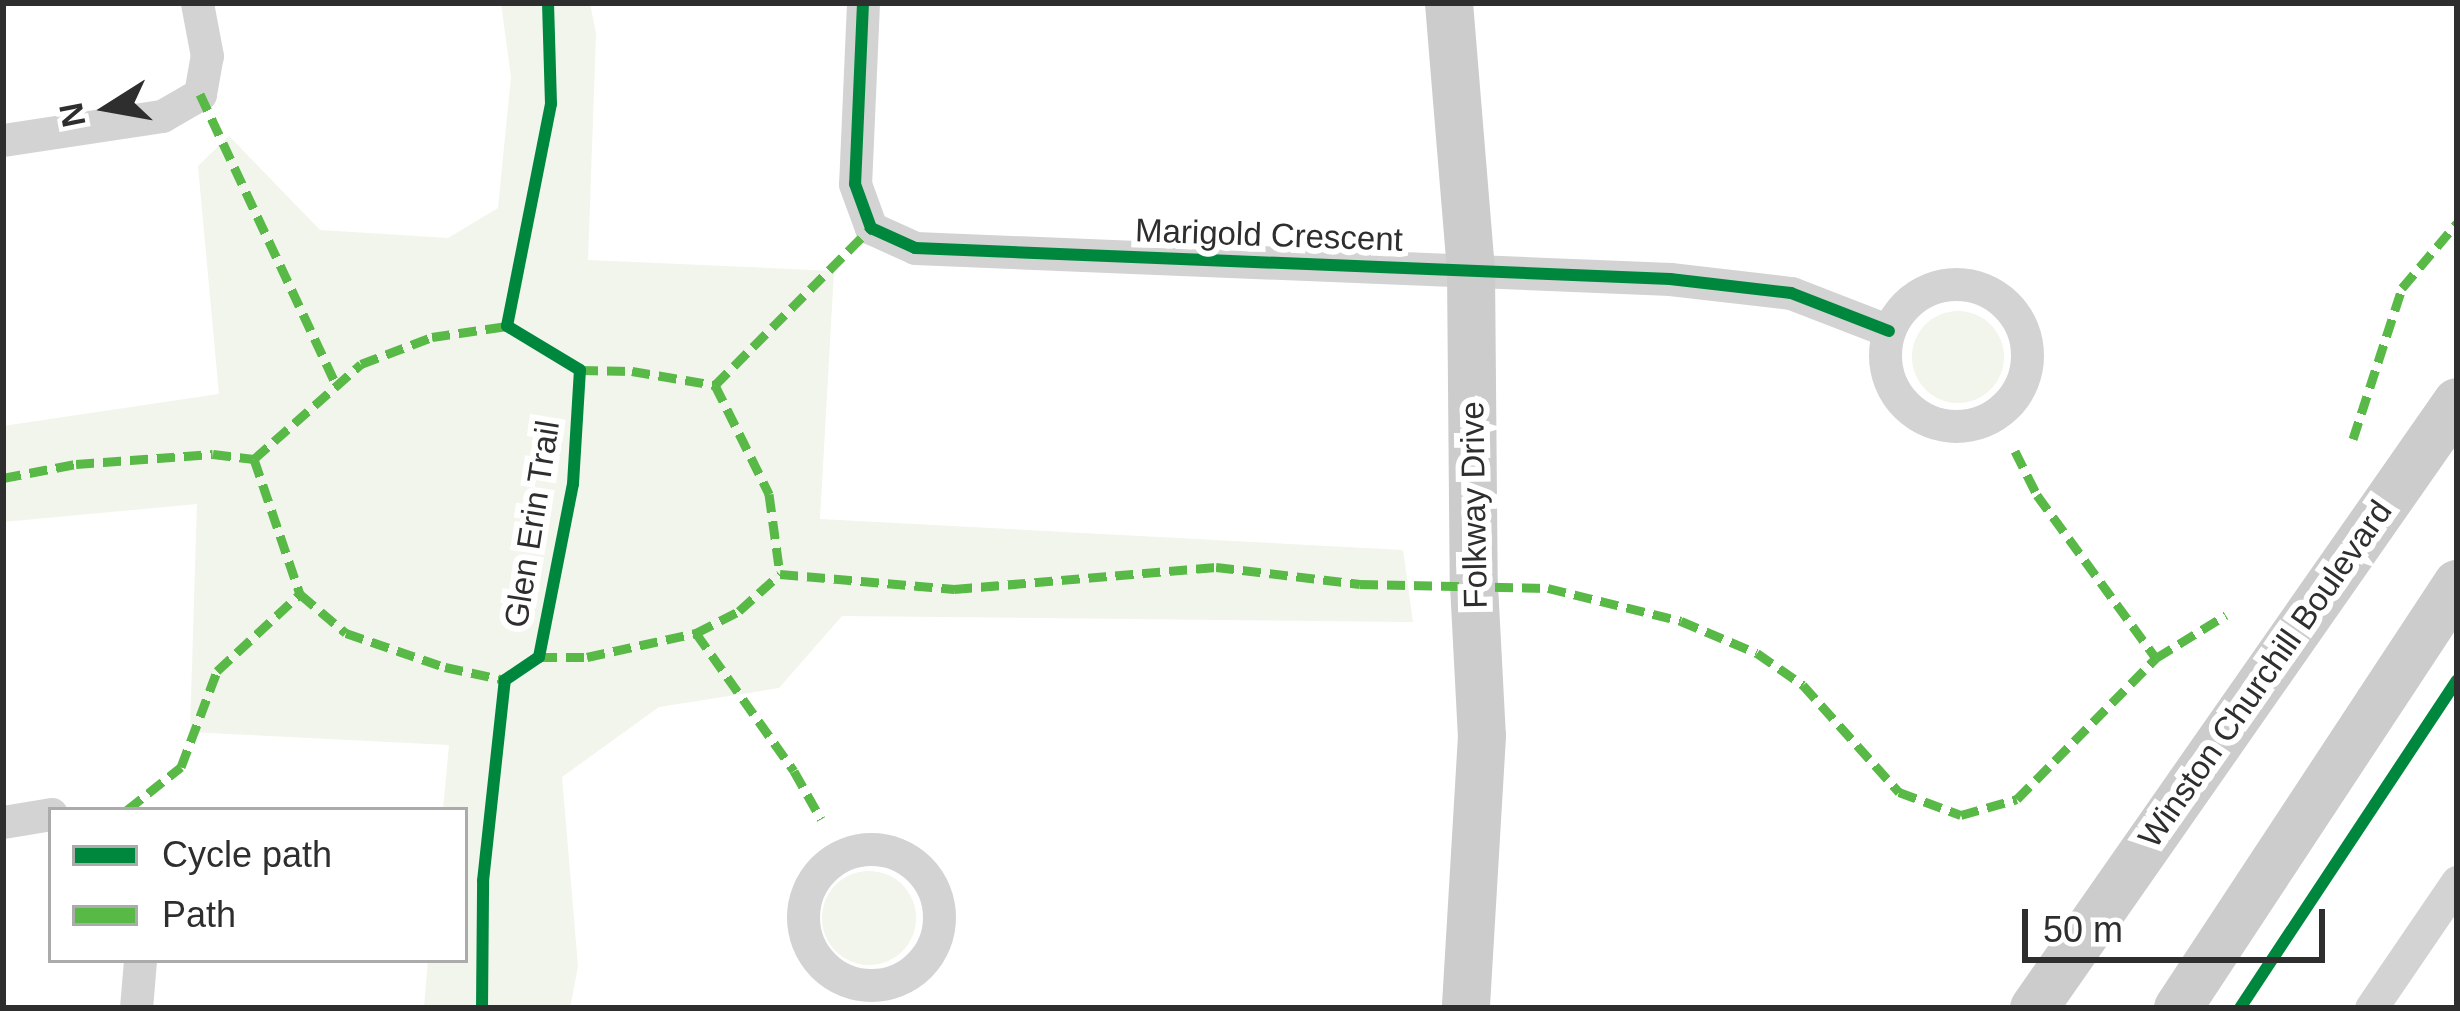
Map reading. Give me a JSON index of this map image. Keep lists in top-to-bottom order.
{
  "streets": {
    "main road": ["Folkway Drive", "Winston Churchill Boulevard"],
    "street": ["Marigold Crescent"],
    "cycle path": ["Glen Erin Trail"]
  },
  "crossings": [
    ["Marigold Crescent", "Folkway Drive"]
  ],
  "legend": ["Cycle path", "Path"],
  "scale_bar": "50 m",
  "north": "left"
}
